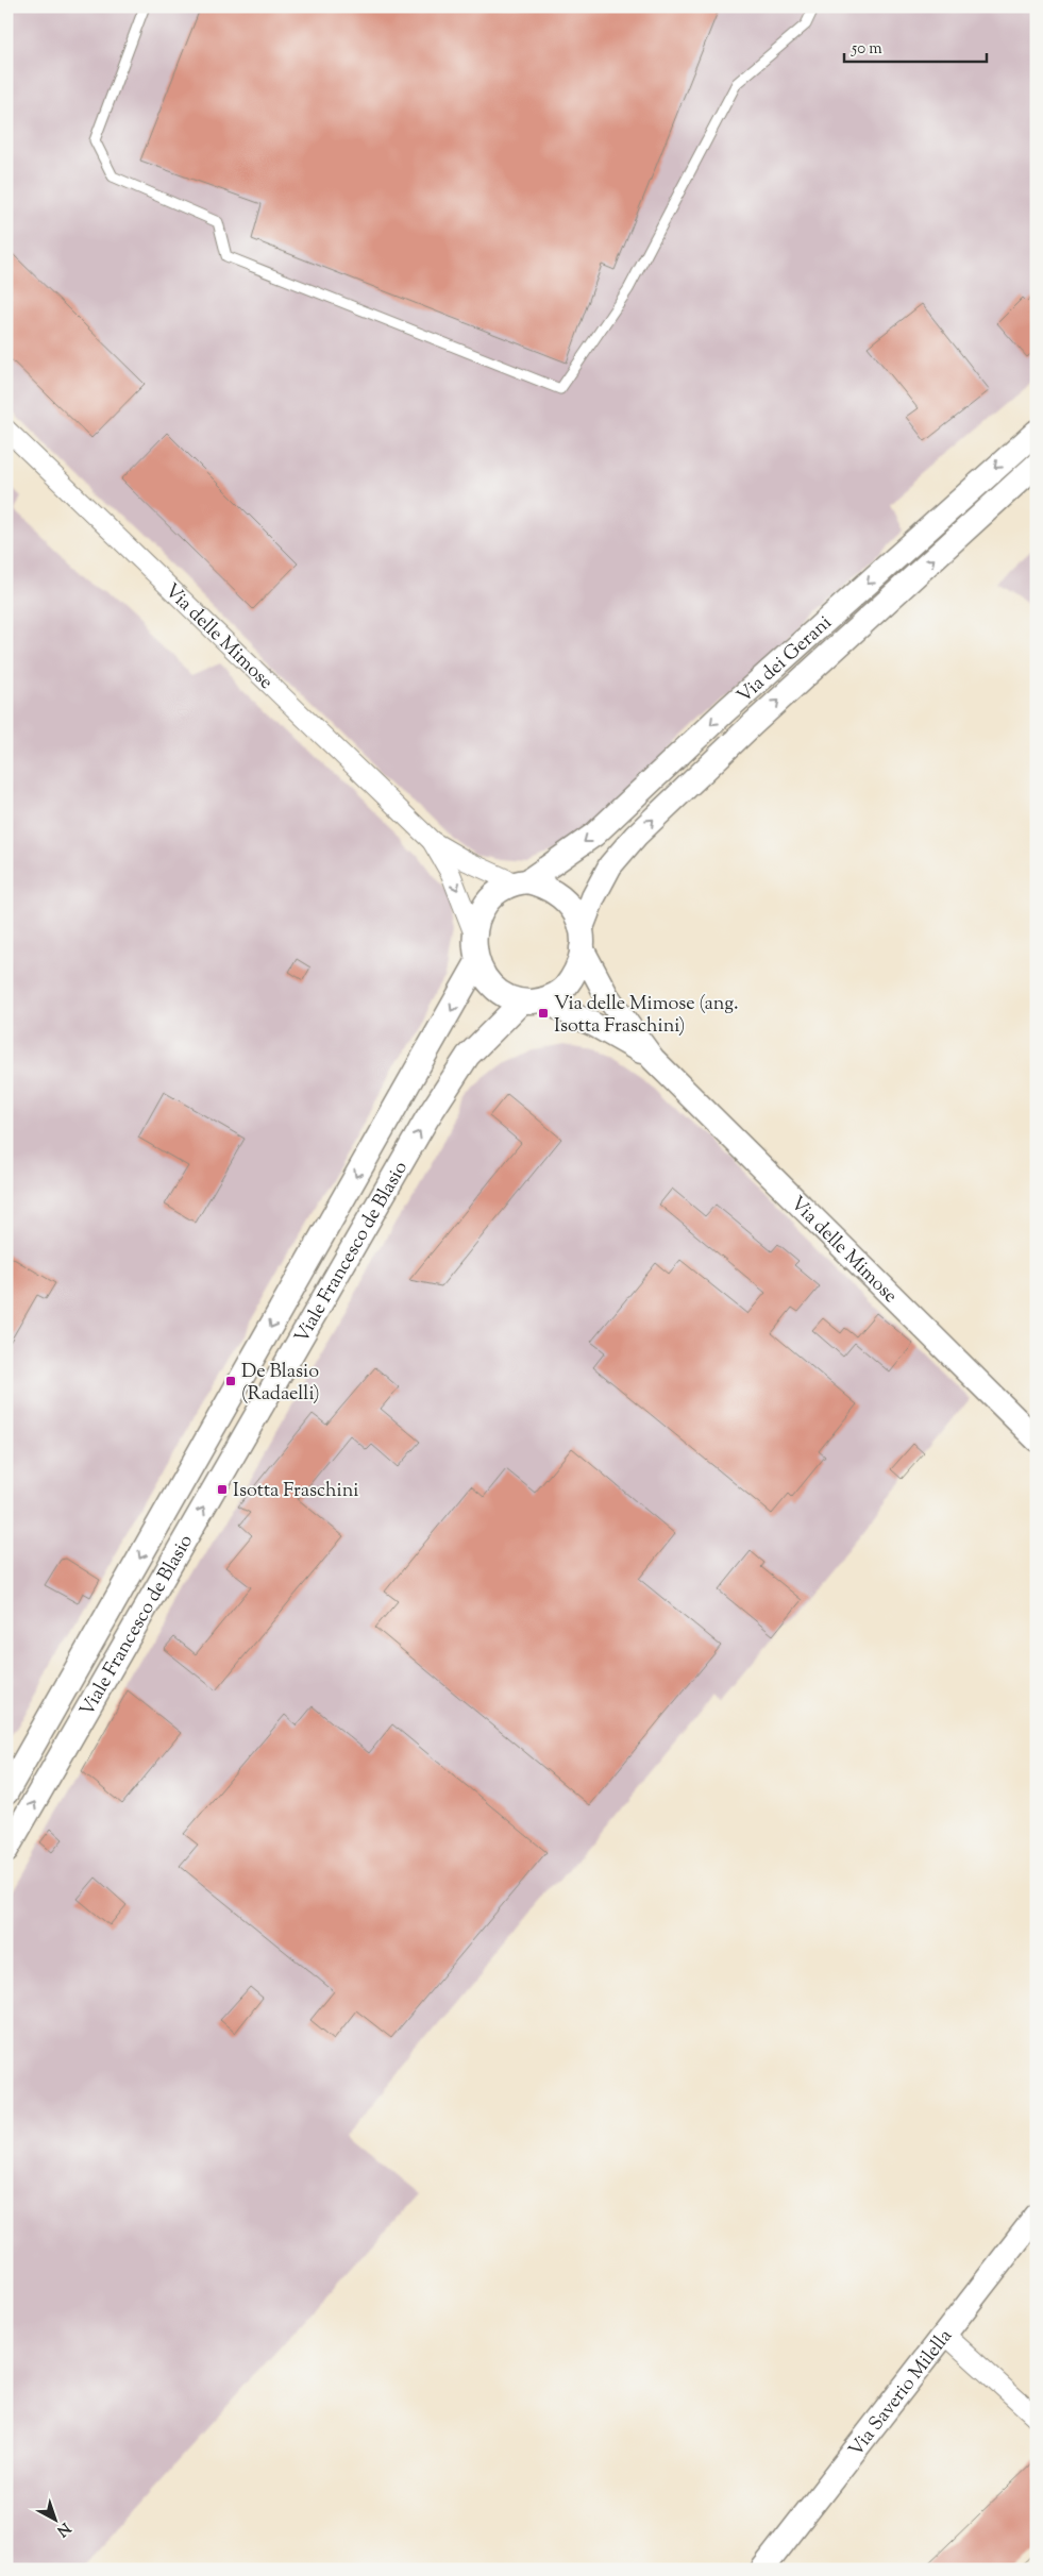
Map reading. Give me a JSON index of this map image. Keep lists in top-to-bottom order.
{
  "streets": {
    "street": [
      "Via delle Mimose",
      "Via dei Gerani",
      "Viale Francesco de Blasio",
      "Via Saverio Milella"
    ]
  },
  "crossings": [
    ["Via delle Mimose", "Via dei Gerani"],
    ["Via delle Mimose", "Viale Francesco de Blasio"],
    ["Via dei Gerani", "Viale Francesco de Blasio"]
  ],
  "places": {
    "transit": ["Via delle Mimose (ang. Isotta Fraschini)", "De Blasio (Radaelli)", "Isotta Fraschini"]
  },
  "scale_bar": "50 m",
  "north": "bottom right"
}
